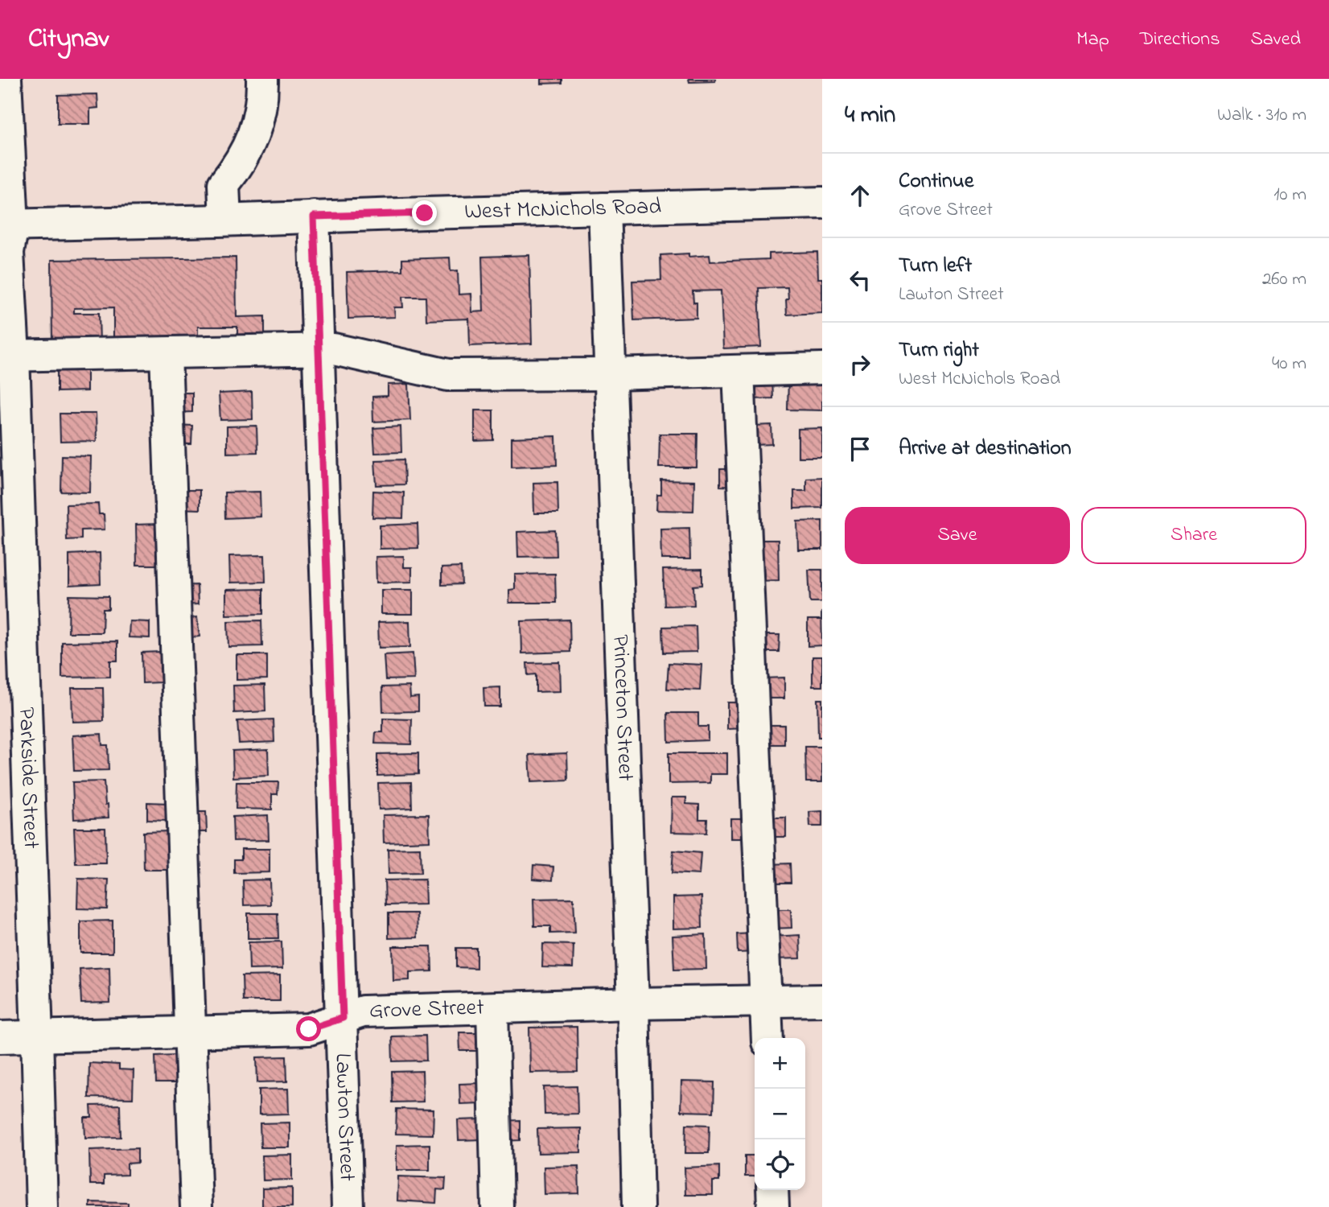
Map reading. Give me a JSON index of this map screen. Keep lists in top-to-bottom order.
{
  "streets": {
    "street": [
      "West McNichols Road",
      "Princeton Street",
      "Parkside Street",
      "Grove Street",
      "Lawton Street"
    ]
  },
  "crossings": [
    ["West McNichols Road", "Princeton Street"],
    ["West McNichols Road", "Parkside Street"],
    ["West McNichols Road", "Lawton Street"],
    ["Princeton Street", "Grove Street"],
    ["Parkside Street", "Grove Street"],
    ["Grove Street", "Lawton Street"]
  ],
  "page": {
    "header": "Citynav",
    "nav": ["Map", "Directions", "Saved"],
    "heading": ["4 min", "Walk · 310 m"],
    "list": [
      ["Continue", "Grove Street", "10 m"],
      ["Turn left", "Lawton Street", "260 m"],
      ["Turn right", "West McNichols Road", "40 m"],
      "Arrive at destination"
    ],
    "buttons": ["Save", "Share"],
    "map_buttons": ["+", "−"]
  }
}
